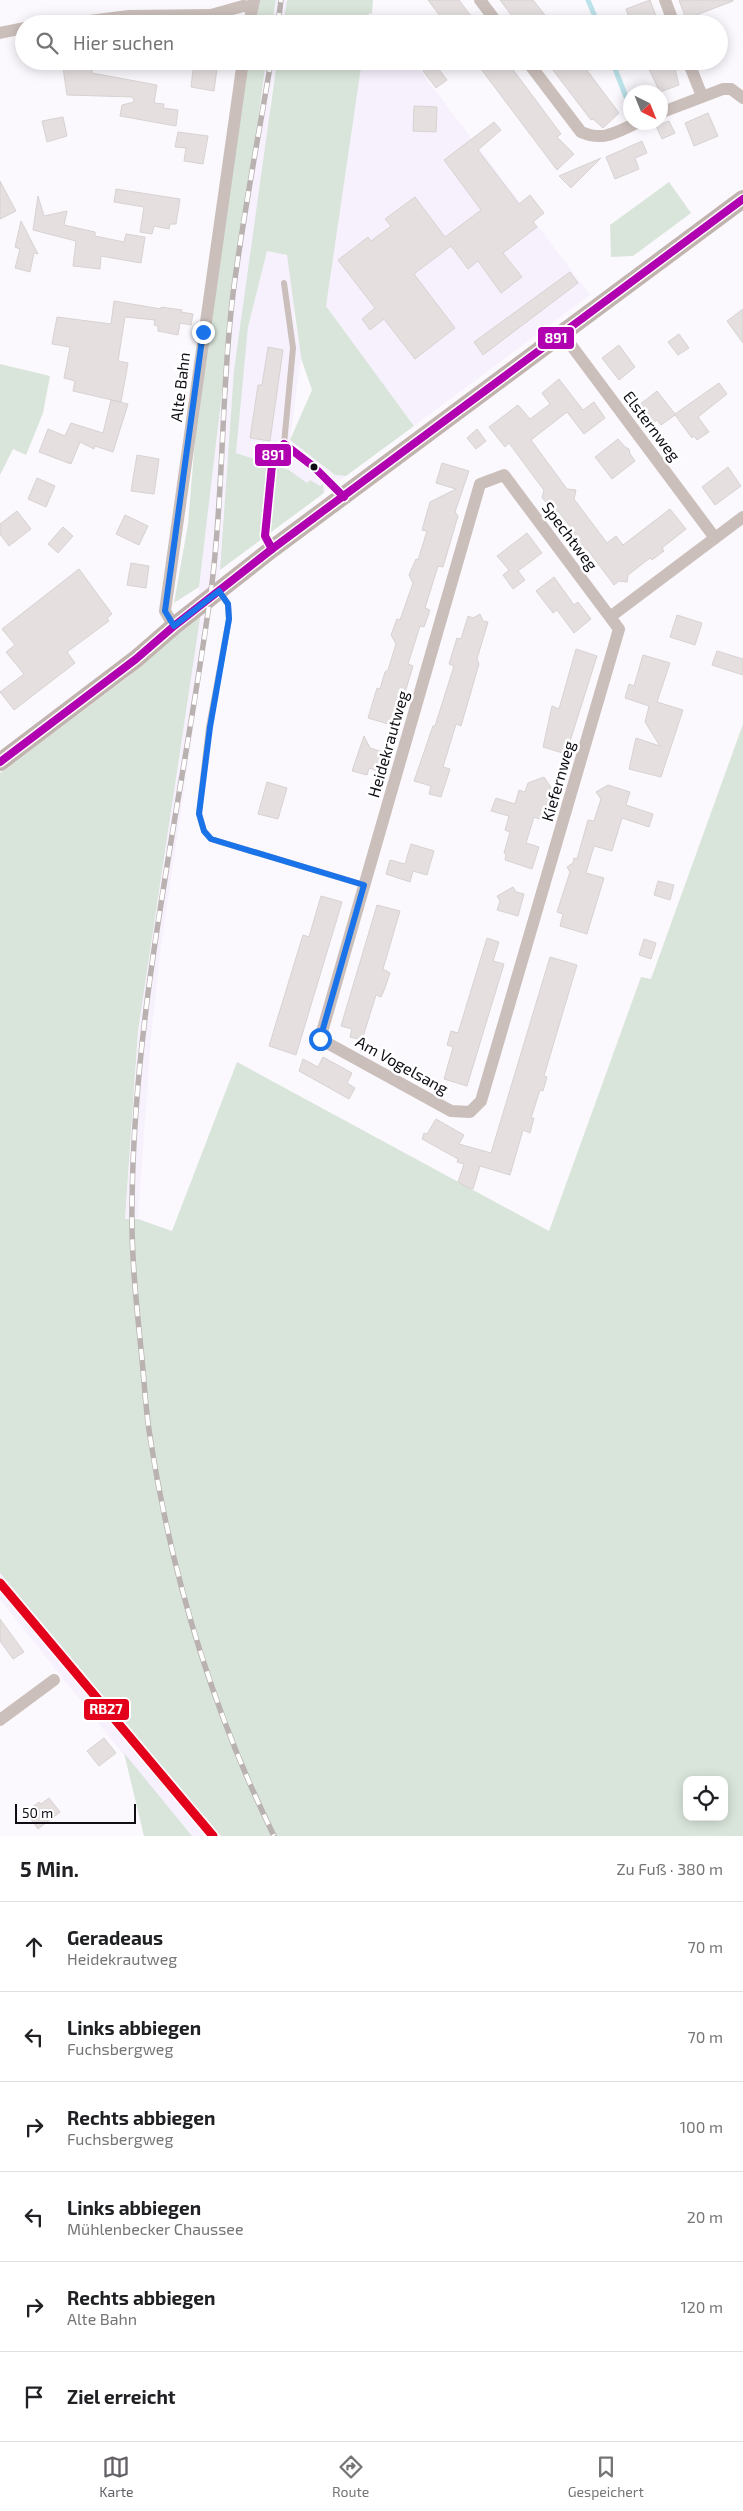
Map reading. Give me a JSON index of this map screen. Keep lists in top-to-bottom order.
{
  "streets": {
    "street": [
      "Alte Bahn",
      "Elsternweg",
      "Spechtweg",
      "Heidekrautweg",
      "Kiefernweg",
      "Am Vogelsang"
    ]
  },
  "crossings": [
    ["Spechtweg", "Heidekrautweg"],
    ["Spechtweg", "Kiefernweg"],
    ["Heidekrautweg", "Am Vogelsang"],
    ["Kiefernweg", "Am Vogelsang"]
  ],
  "lines": ["transit line 891", "transit line RB27"],
  "scale_bar": "50 m",
  "north": "bottom right",
  "page": {
    "search": "Hier suchen",
    "scale": "50 m",
    "heading": ["5 Min.", "Zu Fuß · 380 m"],
    "list": [
      ["Geradeaus", "Heidekrautweg", "70 m"],
      ["Links abbiegen", "Fuchsbergweg", "70 m"],
      ["Rechts abbiegen", "Fuchsbergweg", "100 m"],
      ["Links abbiegen", "Mühlenbecker Chaussee", "20 m"],
      ["Rechts abbiegen", "Alte Bahn", "120 m"],
      "Ziel erreicht"
    ],
    "nav": ["Karte", "Route", "Gespeichert"]
  }
}
